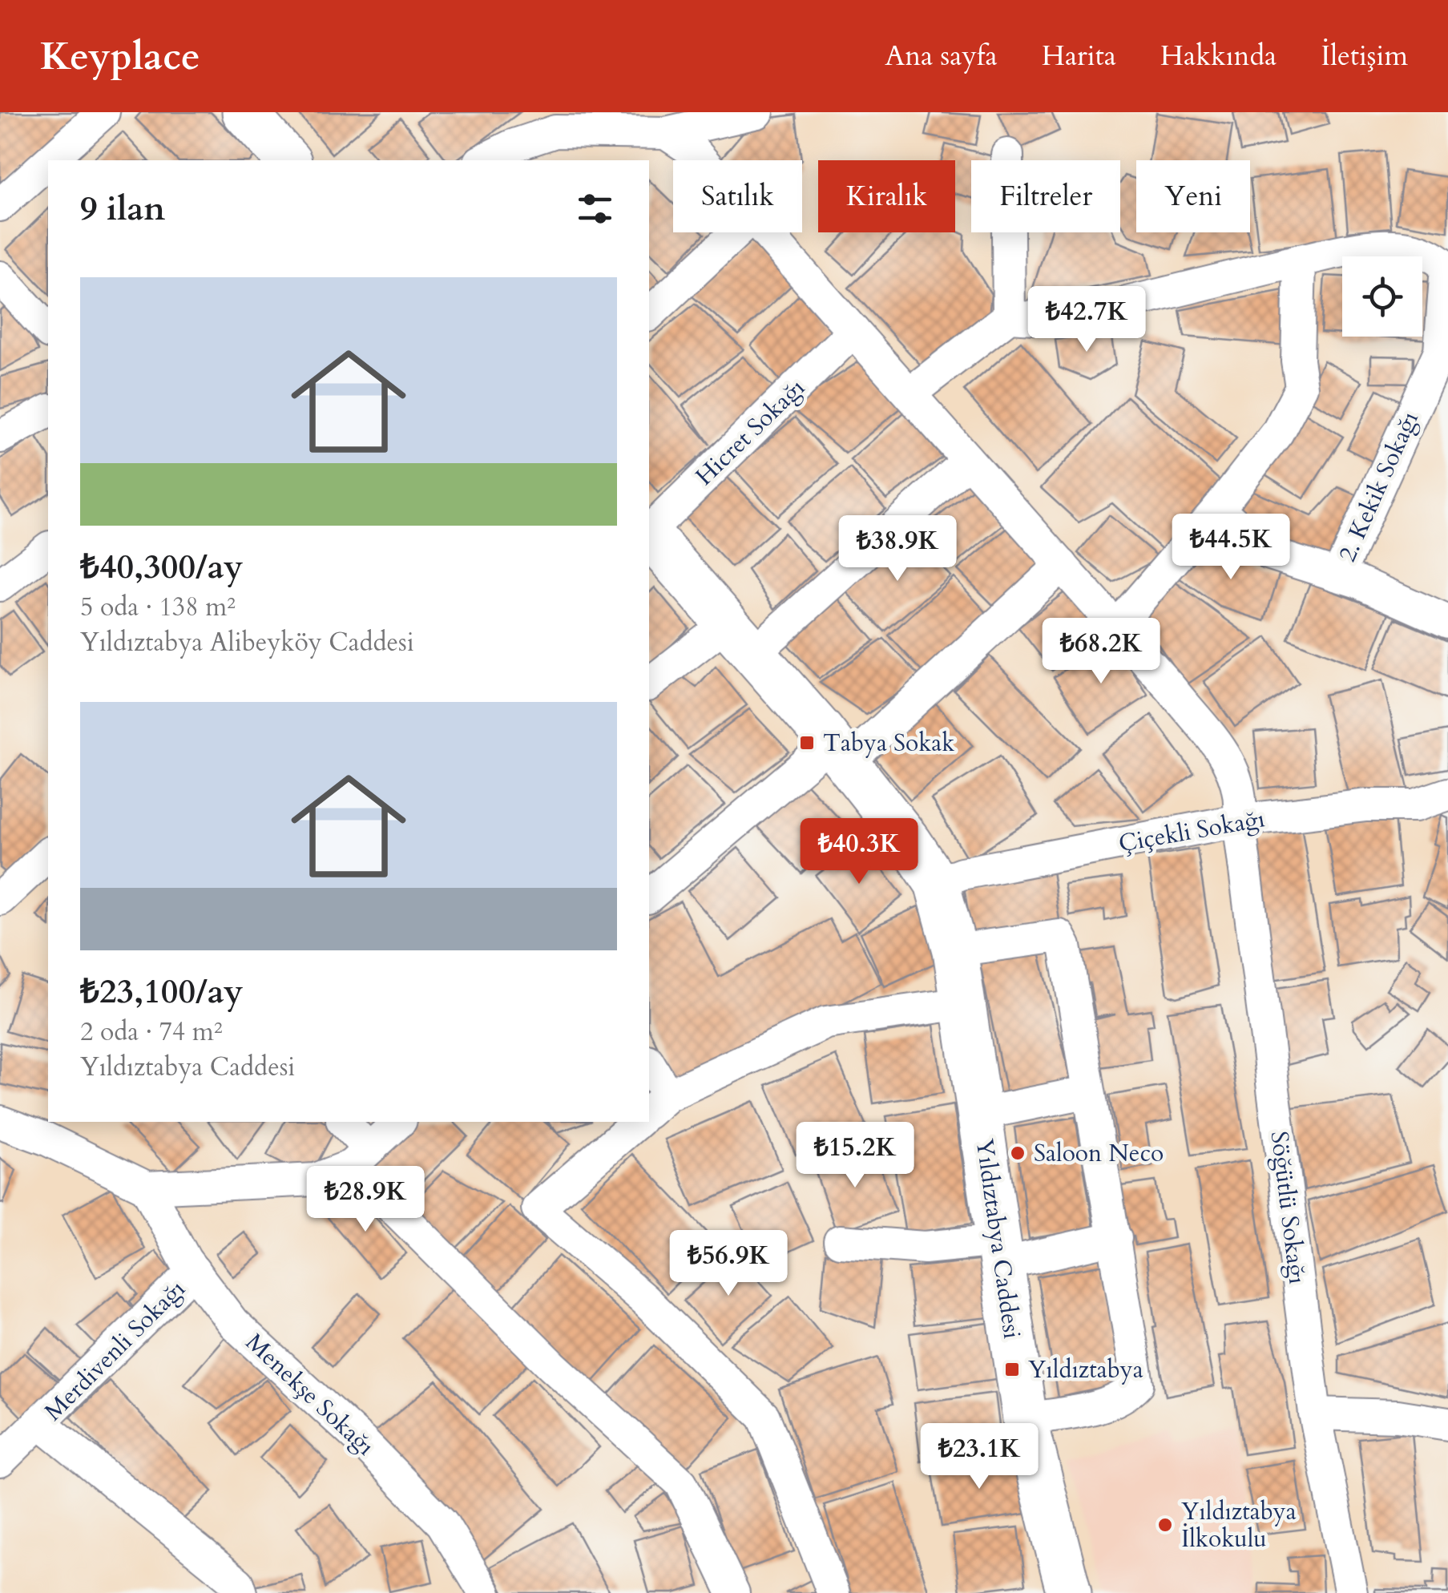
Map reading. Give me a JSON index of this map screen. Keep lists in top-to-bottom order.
{
  "streets": {
    "main road": ["Yıldıztabya Caddesi"],
    "street": [
      "Hicret Sokağı",
      "2. Kekik Sokağı",
      "Çiçekli Sokağı",
      "Söğütlü Sokağı",
      "Merdivenli Sokağı",
      "Menekşe Sokağı"
    ]
  },
  "crossings": [
    ["Hicret Sokağı", "Söğütlü Sokağı"],
    ["Çiçekli Sokağı", "Söğütlü Sokağı"],
    ["Çiçekli Sokağı", "Yıldıztabya Caddesi"],
    ["Merdivenli Sokağı", "Menekşe Sokağı"]
  ],
  "places": {
    "transit": ["Tabya Sokak", "Yıldıztabya"],
    "other": ["Saloon Neco", "Yıldıztabya İlkokulu"]
  },
  "page": {
    "header": "Keyplace",
    "nav": [
      "Ana sayfa",
      "Harita",
      "Hakkında",
      "İletişim"
    ],
    "chip": [
      "Satılık",
      "Kiralık",
      "Filtreler",
      "Yeni"
    ],
    "heading": "9 ilan",
    "list": [
      {
        "name": "₺40,300/ay",
        "note": "5 oda · 138 m² · Yıldıztabya Alibeyköy Caddesi"
      },
      {
        "name": "₺23,100/ay",
        "note": "2 oda · 74 m² · Yıldıztabya Caddesi"
      }
    ],
    "price": [
      "₺42.7K",
      "₺44.5K",
      "₺38.9K",
      "₺68.2K",
      "₺40.3K",
      "₺15.2K",
      "₺28.9K",
      "₺56.9K",
      "₺23.1K"
    ]
  }
}
